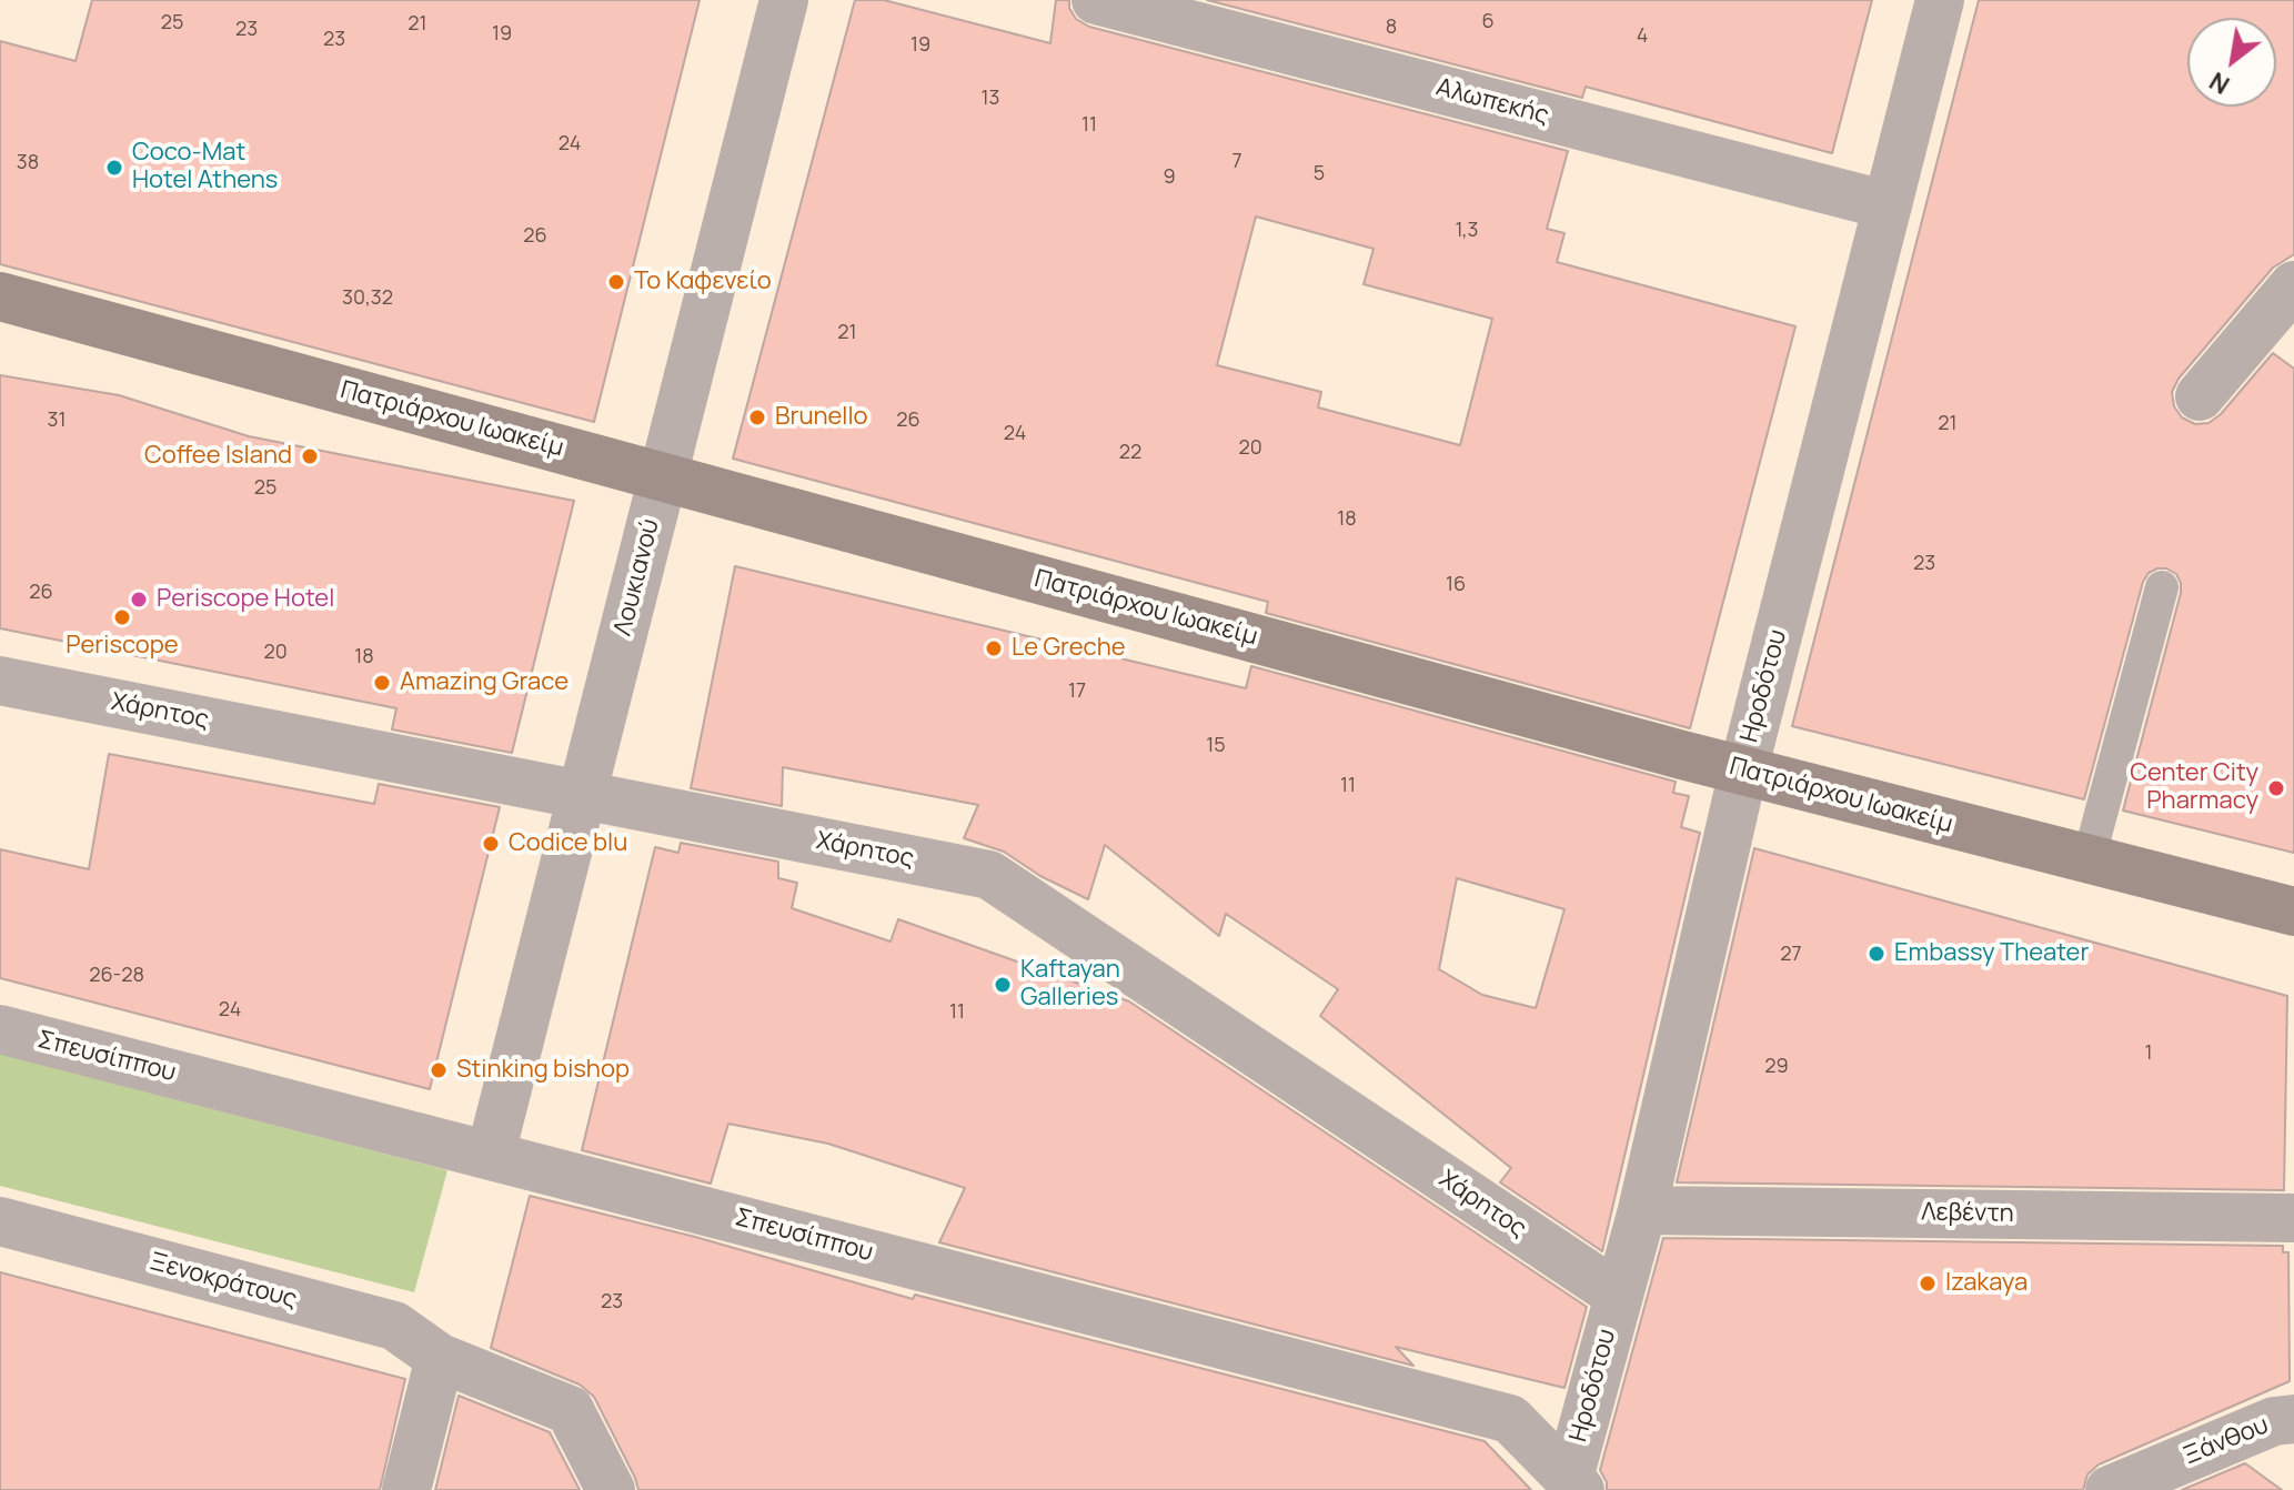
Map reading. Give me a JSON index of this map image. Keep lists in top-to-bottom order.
{
  "streets": {
    "street": [
      "Αλωπεκής",
      "Πατριάρχου Ιωακείμ",
      "Λουκιανού",
      "Ηροδότου",
      "Χάρητος",
      "Σπευσίππου",
      "Λεβέντη",
      "Ξενοκράτους",
      "Ξάνθου"
    ]
  },
  "crossings": [
    ["Αλωπεκής", "Ηροδότου"],
    ["Πατριάρχου Ιωακείμ", "Λουκιανού"],
    ["Πατριάρχου Ιωακείμ", "Ηροδότου"],
    ["Λουκιανού", "Χάρητος"],
    ["Λουκιανού", "Σπευσίππου"],
    ["Ηροδότου", "Χάρητος"],
    ["Ηροδότου", "Σπευσίππου"],
    ["Ηροδότου", "Λεβέντη"]
  ],
  "places": [
    "Coco-Mat Hotel Athens",
    "Το Καφενείο",
    "Brunello",
    "Coffee Island",
    "Periscope Hotel",
    "Periscope",
    "Le Greche",
    "Amazing Grace",
    "Center City Pharmacy",
    "Codice blu",
    "Embassy Theater",
    "Kaftayan Galleries",
    "Stinking bishop",
    "Izakaya"
  ],
  "house_numbers": [
    "6",
    "25",
    "21",
    "8",
    "23",
    "19",
    "4",
    "23",
    "19",
    "13",
    "11",
    "24",
    "7",
    "38",
    "5",
    "9",
    "1,3",
    "26",
    "30,32",
    "21",
    "31",
    "26",
    "21",
    "24",
    "20",
    "22",
    "25",
    "18",
    "23",
    "16",
    "26",
    "20",
    "18",
    "17",
    "15",
    "11",
    "27",
    "26-28",
    "24",
    "11",
    "1",
    "29",
    "23"
  ],
  "north": "bottom left"
}
